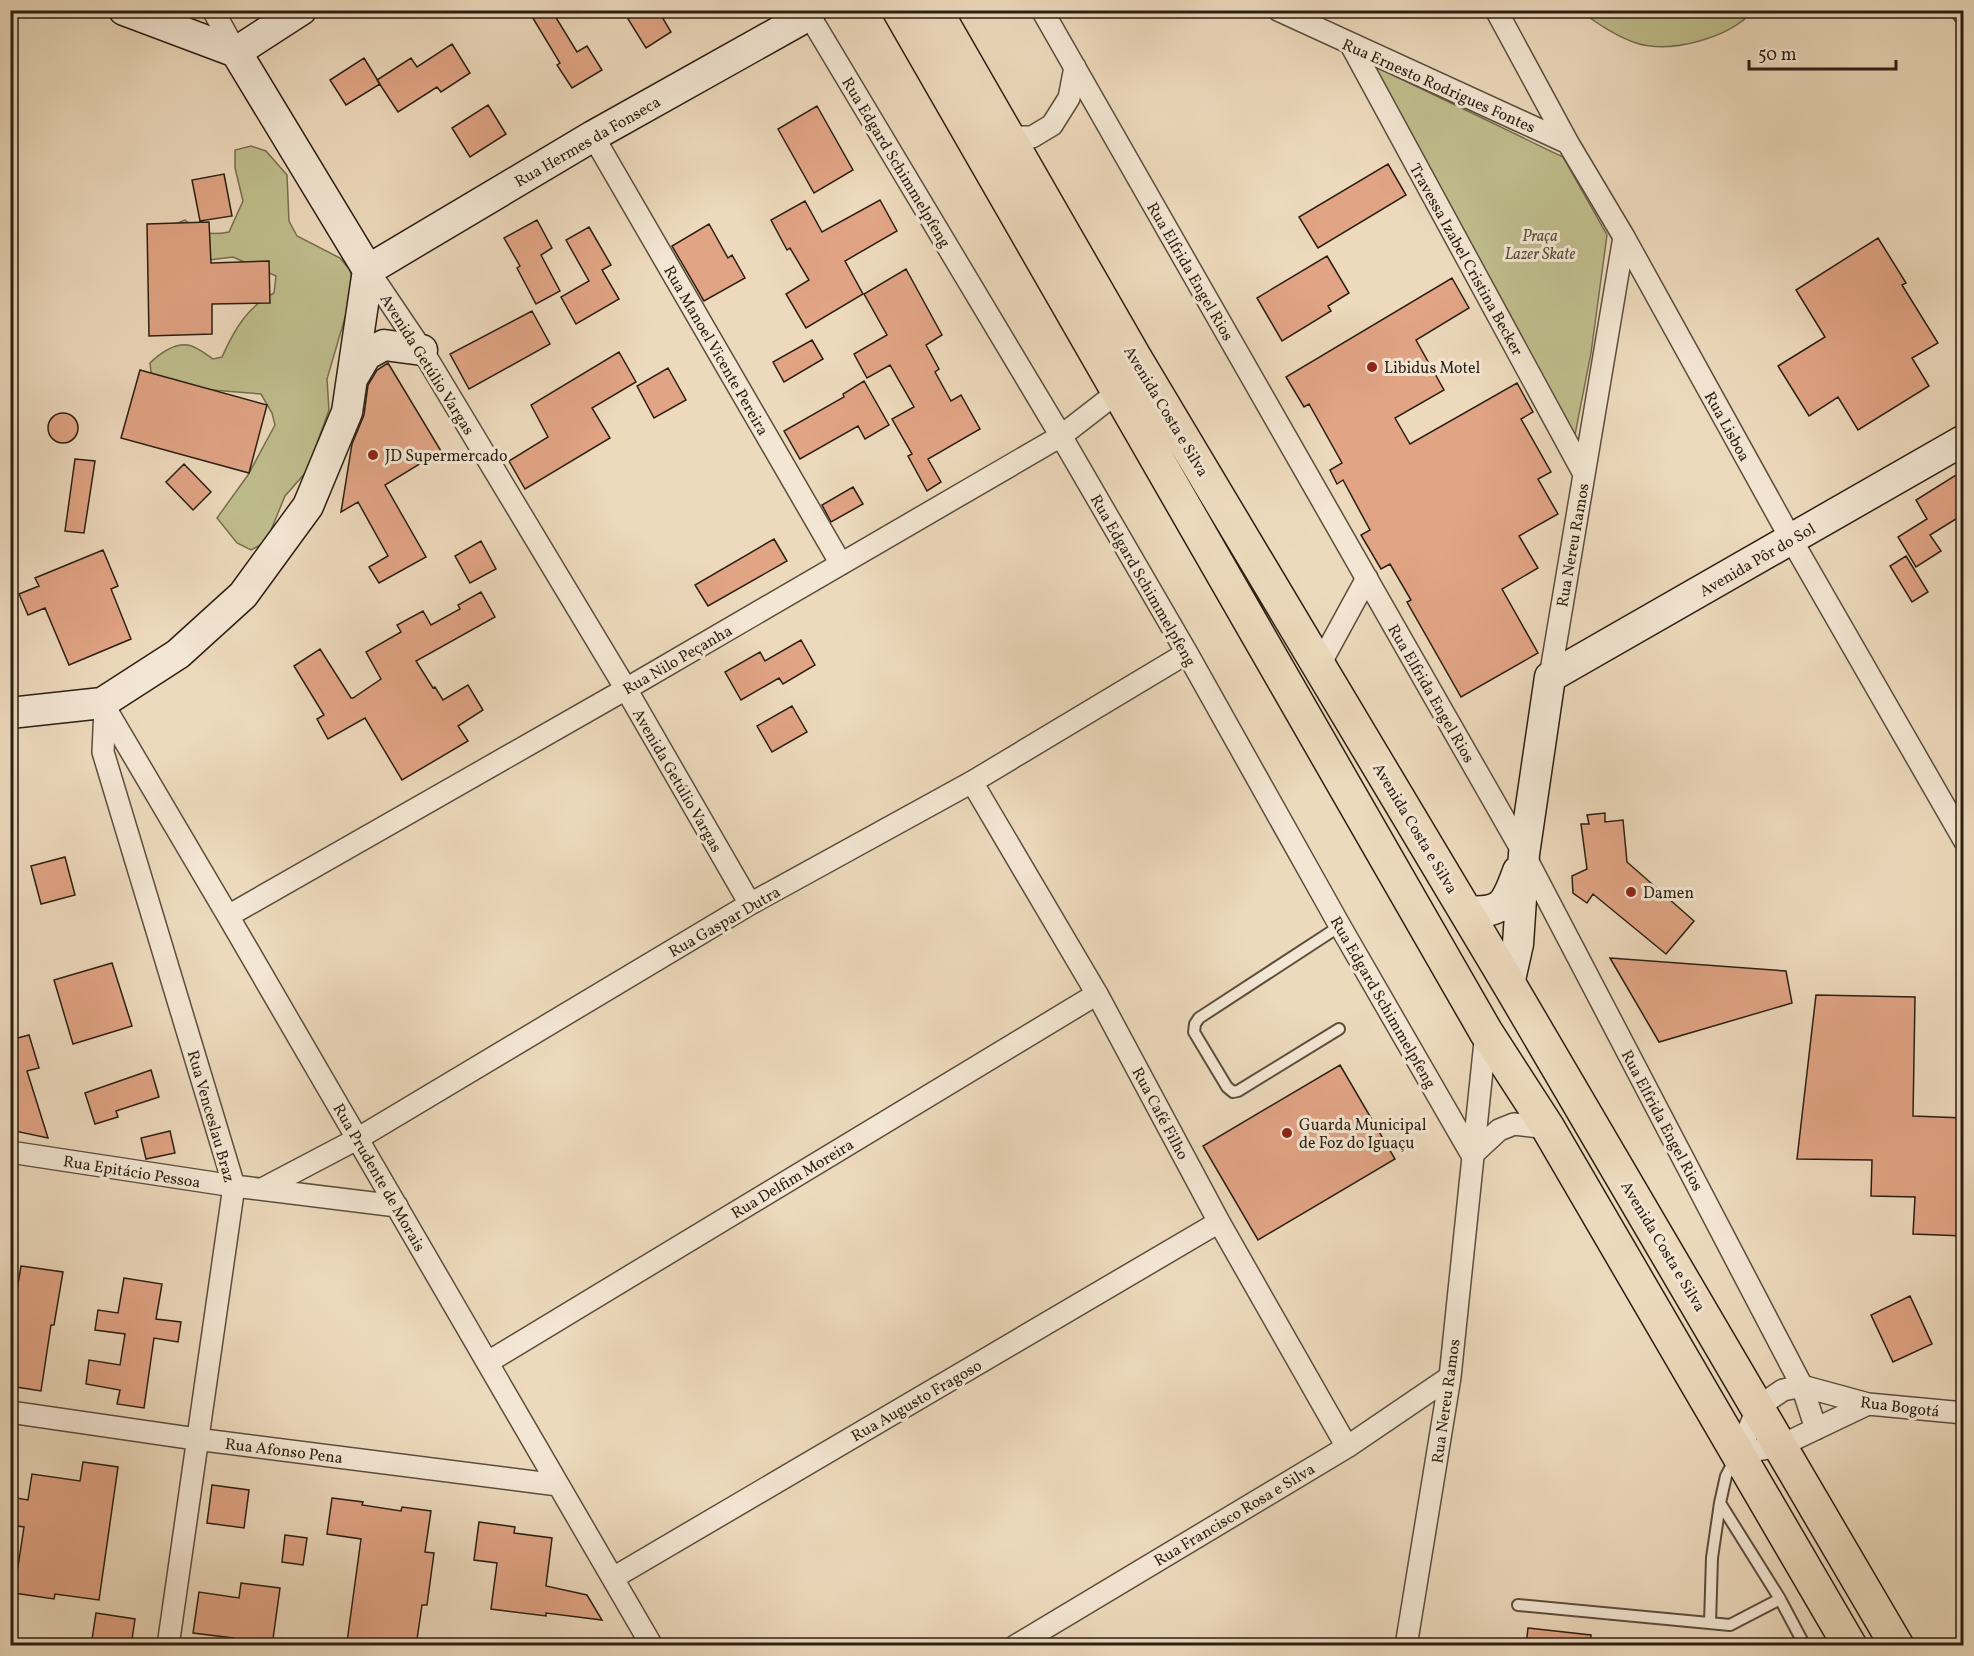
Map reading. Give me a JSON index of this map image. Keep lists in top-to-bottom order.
{
  "streets": {
    "main road": ["Avenida Costa e Silva"],
    "street": [
      "Rua Ernesto Rodrigues Fontes",
      "Rua Hermes da Fonseca",
      "Rua Edgard Schimmelpfeng",
      "Travessa Izabel Cristina Becker",
      "Rua Elfrida Engel Rios",
      "Rua Manoel Vicente Pereira",
      "Avenida Getúlio Vargas",
      "Rua Lisboa",
      "Rua Nereu Ramos",
      "Avenida Pôr do Sol",
      "Rua Nilo Peçanha",
      "Rua Gaspar Dutra",
      "Rua Café Filho",
      "Rua Venceslau Braz",
      "Rua Epitácio Pessoa",
      "Rua Prudente de Morais",
      "Rua Delfim Moreira",
      "Rua Augusto Fragoso",
      "Rua Bogotá",
      "Rua Afonso Pena",
      "Rua Francisco Rosa e Silva"
    ]
  },
  "crossings": [
    ["Rua Ernesto Rodrigues Fontes", "Travessa Izabel Cristina Becker"],
    ["Rua Ernesto Rodrigues Fontes", "Rua Lisboa"],
    ["Rua Hermes da Fonseca", "Rua Edgard Schimmelpfeng"],
    ["Rua Hermes da Fonseca", "Rua Manoel Vicente Pereira"],
    ["Rua Hermes da Fonseca", "Avenida Getúlio Vargas"],
    ["Rua Edgard Schimmelpfeng", "Rua Nereu Ramos"],
    ["Rua Edgard Schimmelpfeng", "Rua Nilo Peçanha"],
    ["Rua Edgard Schimmelpfeng", "Rua Gaspar Dutra"],
    ["Travessa Izabel Cristina Becker", "Rua Nereu Ramos"],
    ["Rua Elfrida Engel Rios", "Rua Nereu Ramos"],
    ["Rua Elfrida Engel Rios", "Rua Bogotá"],
    ["Rua Manoel Vicente Pereira", "Rua Nilo Peçanha"],
    ["Avenida Getúlio Vargas", "Rua Nilo Peçanha"],
    ["Avenida Getúlio Vargas", "Rua Gaspar Dutra"],
    ["Avenida Costa e Silva", "Rua Nereu Ramos"],
    ["Avenida Costa e Silva", "Rua Nilo Peçanha"],
    ["Rua Lisboa", "Rua Nereu Ramos"],
    ["Rua Lisboa", "Avenida Pôr do Sol"],
    ["Rua Nereu Ramos", "Avenida Pôr do Sol"],
    ["Rua Nereu Ramos", "Rua Francisco Rosa e Silva"],
    ["Rua Nilo Peçanha", "Rua Prudente de Morais"],
    ["Rua Gaspar Dutra", "Rua Café Filho"],
    ["Rua Gaspar Dutra", "Rua Epitácio Pessoa"],
    ["Rua Gaspar Dutra", "Rua Prudente de Morais"],
    ["Rua Café Filho", "Rua Delfim Moreira"],
    ["Rua Café Filho", "Rua Augusto Fragoso"],
    ["Rua Café Filho", "Rua Francisco Rosa e Silva"],
    ["Rua Venceslau Braz", "Rua Epitácio Pessoa"],
    ["Rua Venceslau Braz", "Rua Prudente de Morais"],
    ["Rua Venceslau Braz", "Rua Afonso Pena"],
    ["Rua Epitácio Pessoa", "Rua Prudente de Morais"],
    ["Rua Prudente de Morais", "Rua Delfim Moreira"],
    ["Rua Prudente de Morais", "Rua Augusto Fragoso"],
    ["Rua Prudente de Morais", "Rua Afonso Pena"]
  ],
  "parks": ["Praça Lazer Skate"],
  "places": [
    "Libidus Motel",
    "JD Supermercado",
    "Damen",
    "Guarda Municipal de Foz do Iguaçu"
  ],
  "scale_bar": "50 m"
}
